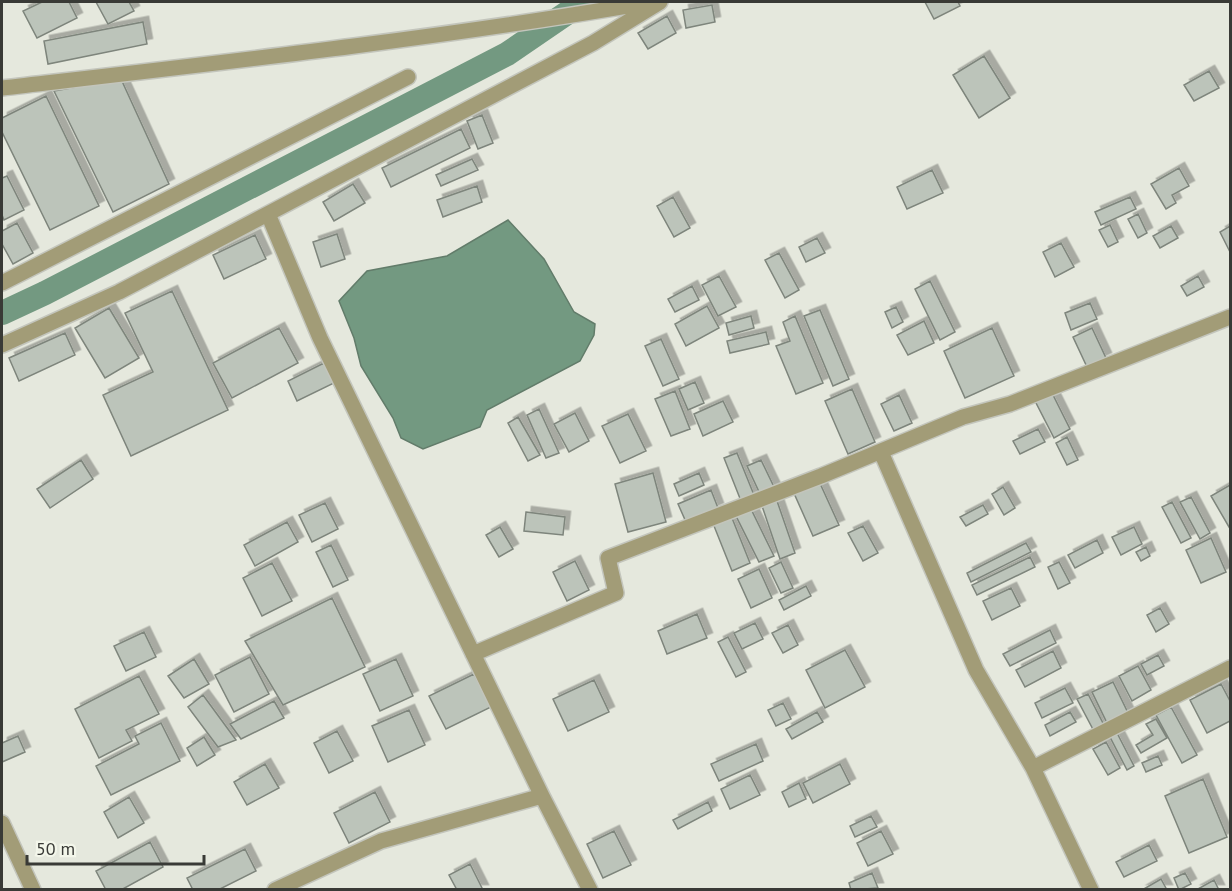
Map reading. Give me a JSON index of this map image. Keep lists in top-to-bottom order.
{
  "scale_bar": "50 m"
}
